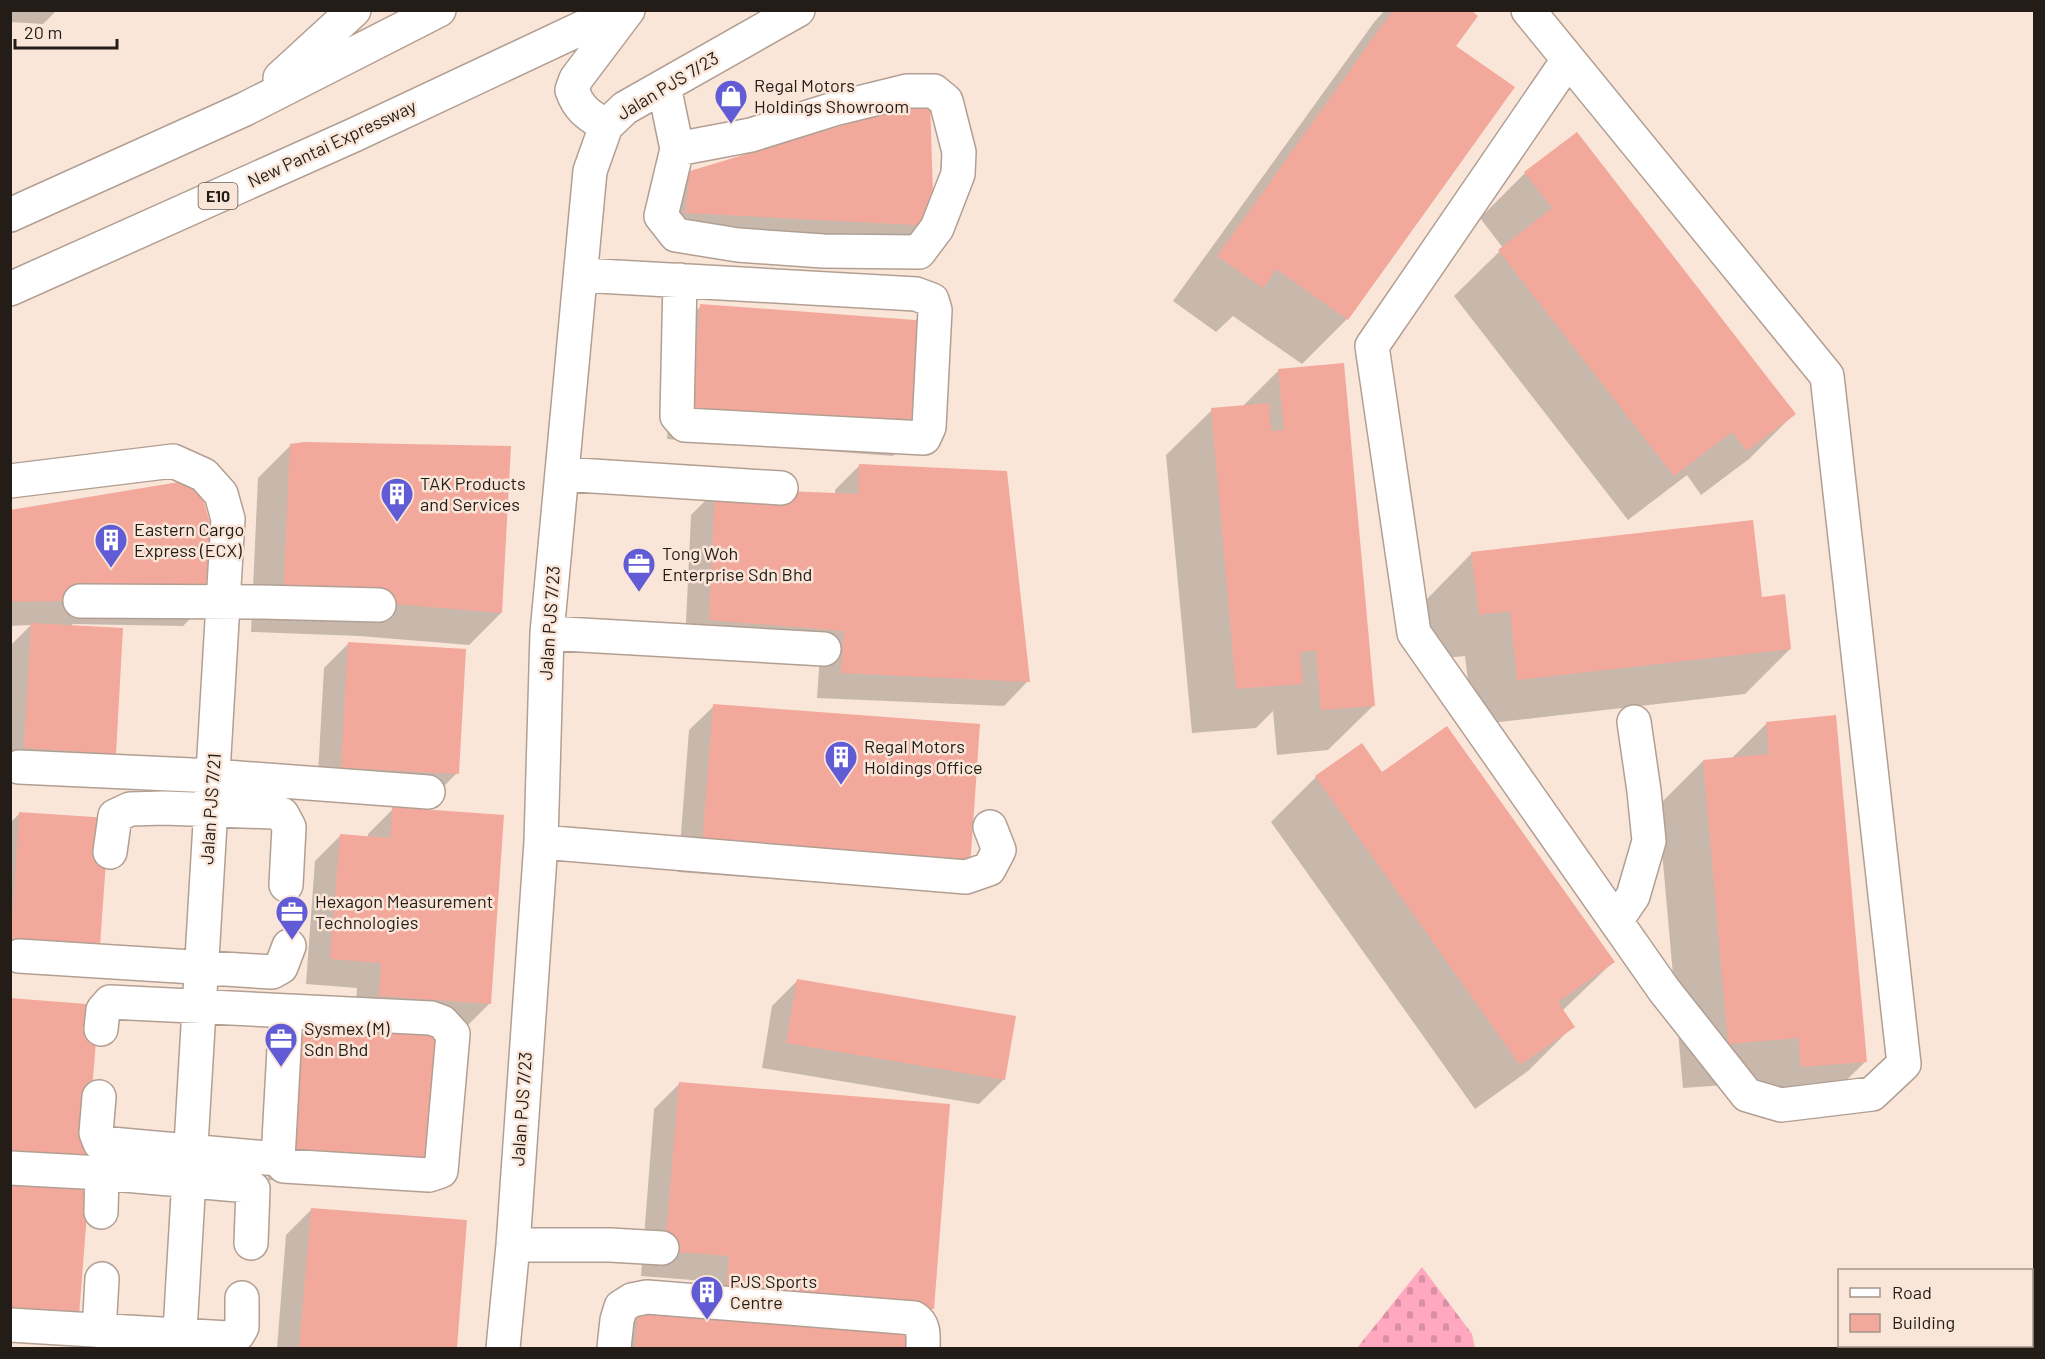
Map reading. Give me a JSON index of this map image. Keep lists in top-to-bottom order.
{
  "streets": {
    "main road": [
      "Jalan PJS 7/23",
      "New Pantai Expressway",
      "E10",
      "Jalan PJS 7/21"
    ]
  },
  "places": {
    "shop": ["Regal Motors Holdings Showroom"],
    "building": [
      "TAK Products and Services",
      "Eastern Cargo Express (ECX)",
      "Regal Motors Holdings Office",
      "PJS Sports Centre"
    ],
    "office": ["Tong Woh Enterprise Sdn Bhd", "Hexagon Measurement Technologies", "Sysmex (M) Sdn Bhd"]
  },
  "legend": ["Road", "Building"],
  "scale_bar": "20 m"
}
